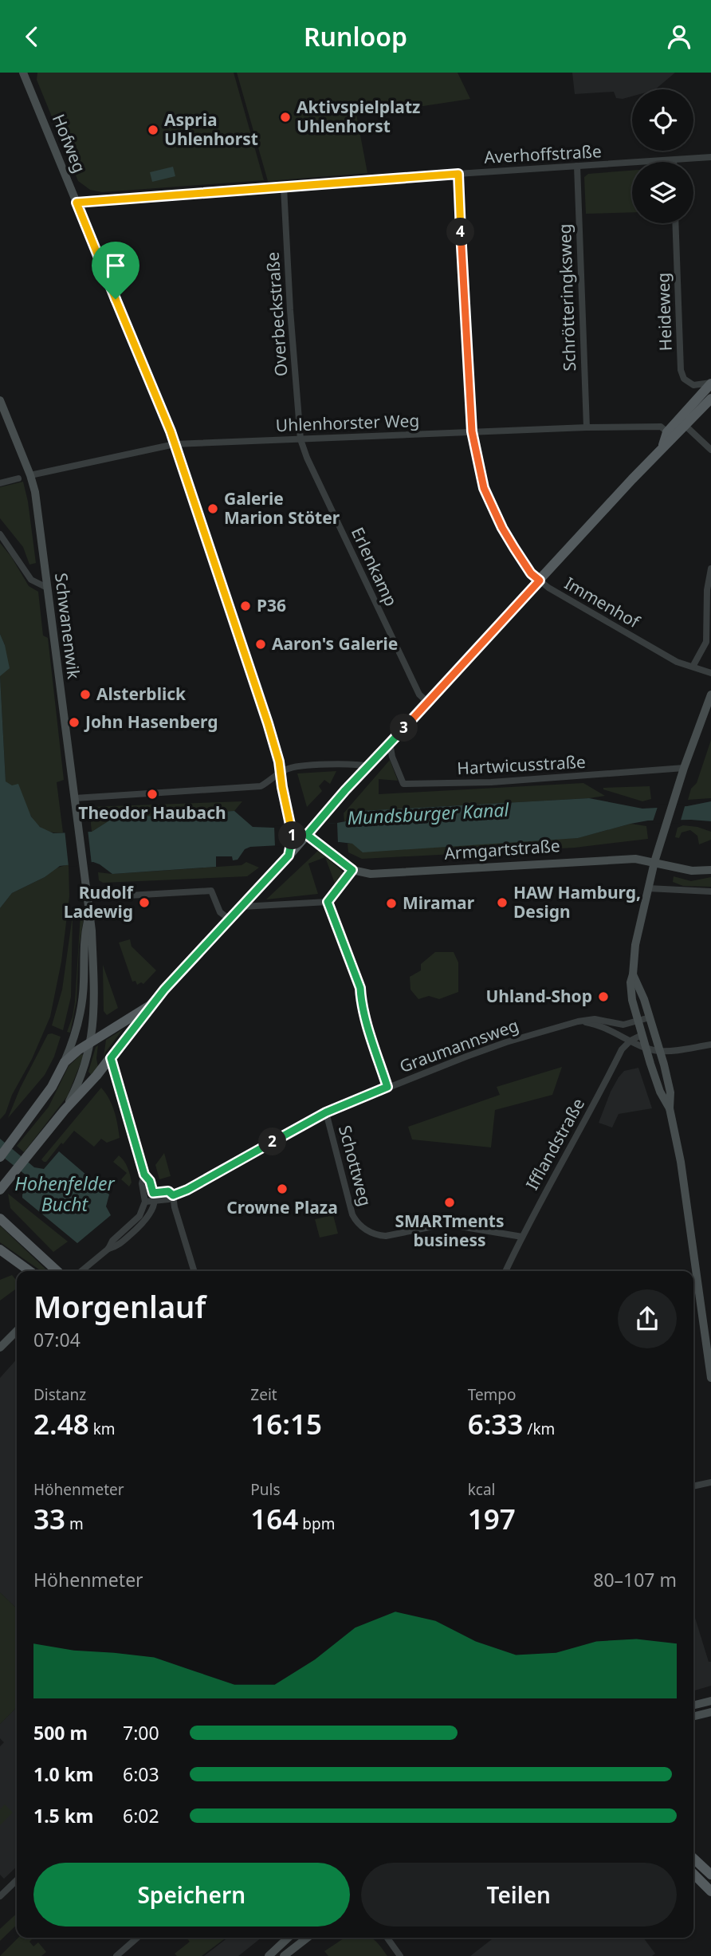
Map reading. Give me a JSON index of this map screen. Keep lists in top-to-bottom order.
{
  "streets": {
    "main road": ["Hofweg", "Schwanenwik", "Armgartstraße"],
    "street": [
      "Averhoffstraße",
      "Schrötteringksweg",
      "Heideweg",
      "Overbeckstraße",
      "Uhlenhorster Weg",
      "Erlenkamp",
      "Immenhof",
      "Hartwicusstraße",
      "Graumannsweg",
      "Ifflandstraße",
      "Schottweg"
    ]
  },
  "crossings": [
    ["Hofweg", "Averhoffstraße"],
    ["Hofweg", "Uhlenhorster Weg"],
    ["Averhoffstraße", "Schrötteringksweg"],
    ["Averhoffstraße", "Overbeckstraße"],
    ["Averhoffstraße", "Immenhof"],
    ["Schrötteringksweg", "Uhlenhorster Weg"],
    ["Overbeckstraße", "Uhlenhorster Weg"],
    ["Overbeckstraße", "Erlenkamp"],
    ["Uhlenhorster Weg", "Erlenkamp"],
    ["Uhlenhorster Weg", "Immenhof"],
    ["Uhlenhorster Weg", "Schwanenwik"],
    ["Graumannsweg", "Ifflandstraße"],
    ["Graumannsweg", "Schottweg"],
    ["Ifflandstraße", "Schottweg"]
  ],
  "water": ["Mundsburger Kanal", "Hohenfelder Bucht"],
  "places": [
    "Aktivspielplatz Uhlenhorst",
    "Aspria Uhlenhorst",
    "Galerie Marion Stöter",
    "P36",
    "Aaron's Galerie",
    "Alsterblick",
    "John Hasenberg",
    "Theodor Haubach",
    "Rudolf Ladewig",
    "HAW Hamburg, Design",
    "Miramar",
    "Uhland-Shop",
    "Crowne Plaza",
    "SMARTments business"
  ],
  "page": {
    "header": "Runloop",
    "pins": [
      "4",
      "3",
      "1",
      "2"
    ],
    "heading": ["Morgenlauf", "07:04"],
    "stats": [
      ["Distanz", "2.48 km"],
      ["Zeit", "16:15"],
      ["Tempo", "6:33 /km"],
      ["Höhenmeter", "33 m"],
      ["Puls", "164 bpm"],
      ["kcal", "197"]
    ],
    "chart": ["Höhenmeter", "80–107 m"],
    "list": [
      {
        "name": "500 m",
        "note": "7:00"
      },
      {
        "name": "1.0 km",
        "note": "6:03"
      },
      {
        "name": "1.5 km",
        "note": "6:02"
      }
    ],
    "buttons": ["Speichern", "Teilen"]
  }
}
